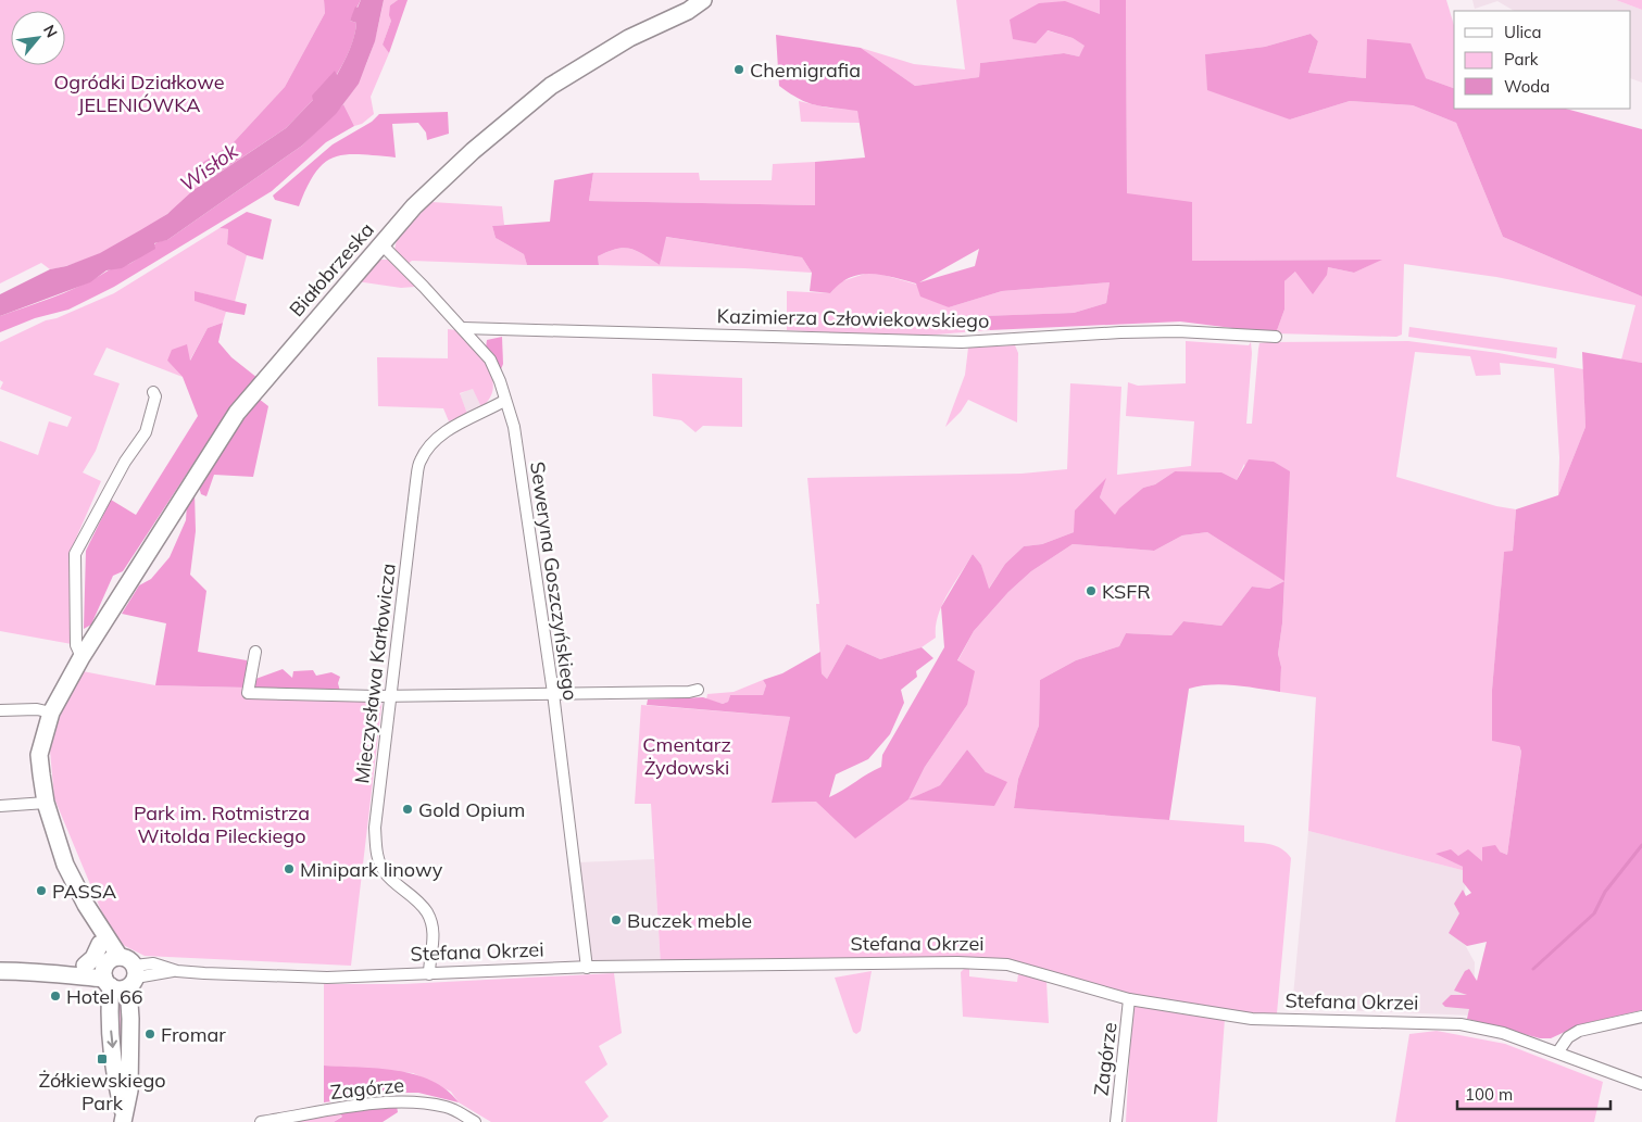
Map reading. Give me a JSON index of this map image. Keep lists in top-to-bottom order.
{
  "streets": {
    "street": [
      "Białobrzeska",
      "Kazimierza Człowiekowskiego",
      "Seweryna Goszczyńskiego",
      "Mieczysława Karłowicza",
      "Stefana Okrzei",
      "Zagórze"
    ]
  },
  "crossings": [
    ["Białobrzeska", "Seweryna Goszczyńskiego"],
    ["Kazimierza Człowiekowskiego", "Seweryna Goszczyńskiego"],
    ["Seweryna Goszczyńskiego", "Mieczysława Karłowicza"],
    ["Seweryna Goszczyńskiego", "Stefana Okrzei"],
    ["Mieczysława Karłowicza", "Stefana Okrzei"],
    ["Stefana Okrzei", "Zagórze"]
  ],
  "water": ["Wisłok"],
  "parks": ["Ogródki Działkowe JELENIÓWKA", "Cmentarz Żydowski", "Park im. Rotmistrza Witolda Pileckiego"],
  "places": {
    "other": [
      "Chemigrafia",
      "KSFR",
      "Gold Opium",
      "Minipark linowy",
      "PASSA",
      "Buczek meble",
      "Hotel 66",
      "Fromar"
    ],
    "transit": ["Żółkiewskiego Park"]
  },
  "legend": ["Ulica", "Park", "Woda"],
  "scale_bar": "100 m",
  "north": "top right"
}
